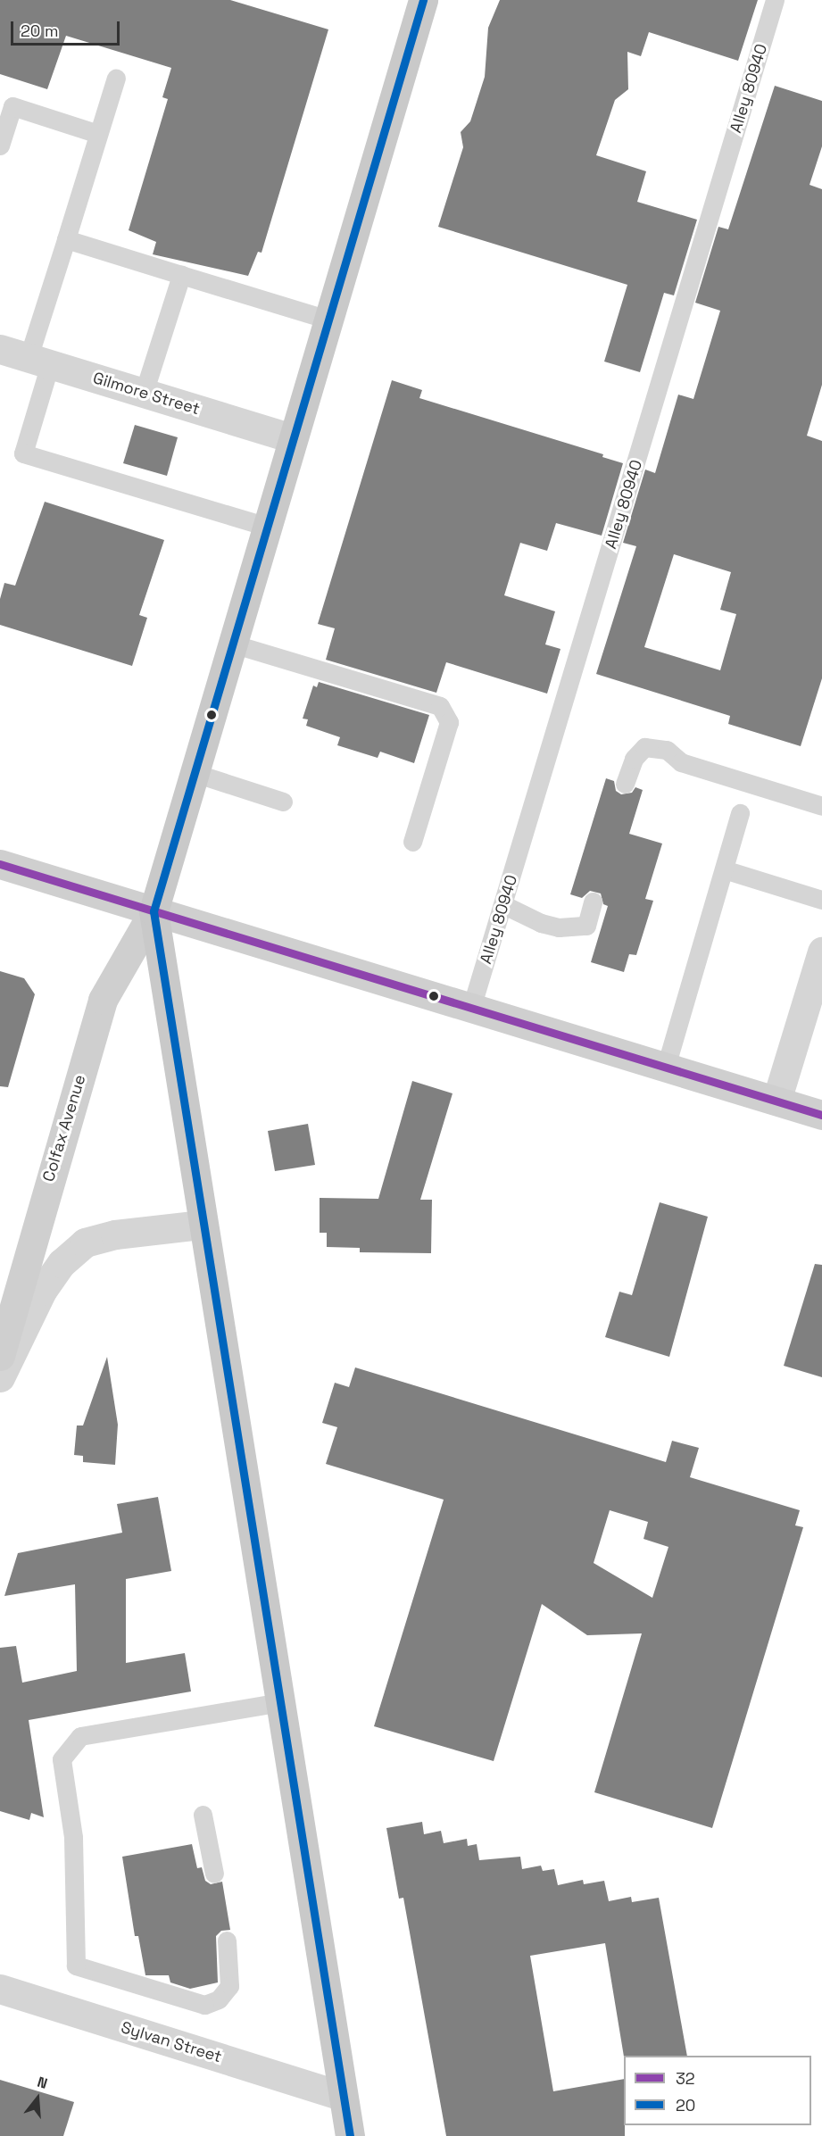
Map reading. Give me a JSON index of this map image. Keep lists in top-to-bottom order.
{
  "streets": {
    "main road": ["Colfax Avenue"],
    "street": ["Gilmore Street", "Sylvan Street"],
    "lane": ["Alley 80940"]
  },
  "lines": ["transit line 20", "transit line 32"],
  "legend": ["32", "20"],
  "scale_bar": "20 m",
  "north": "top"
}
